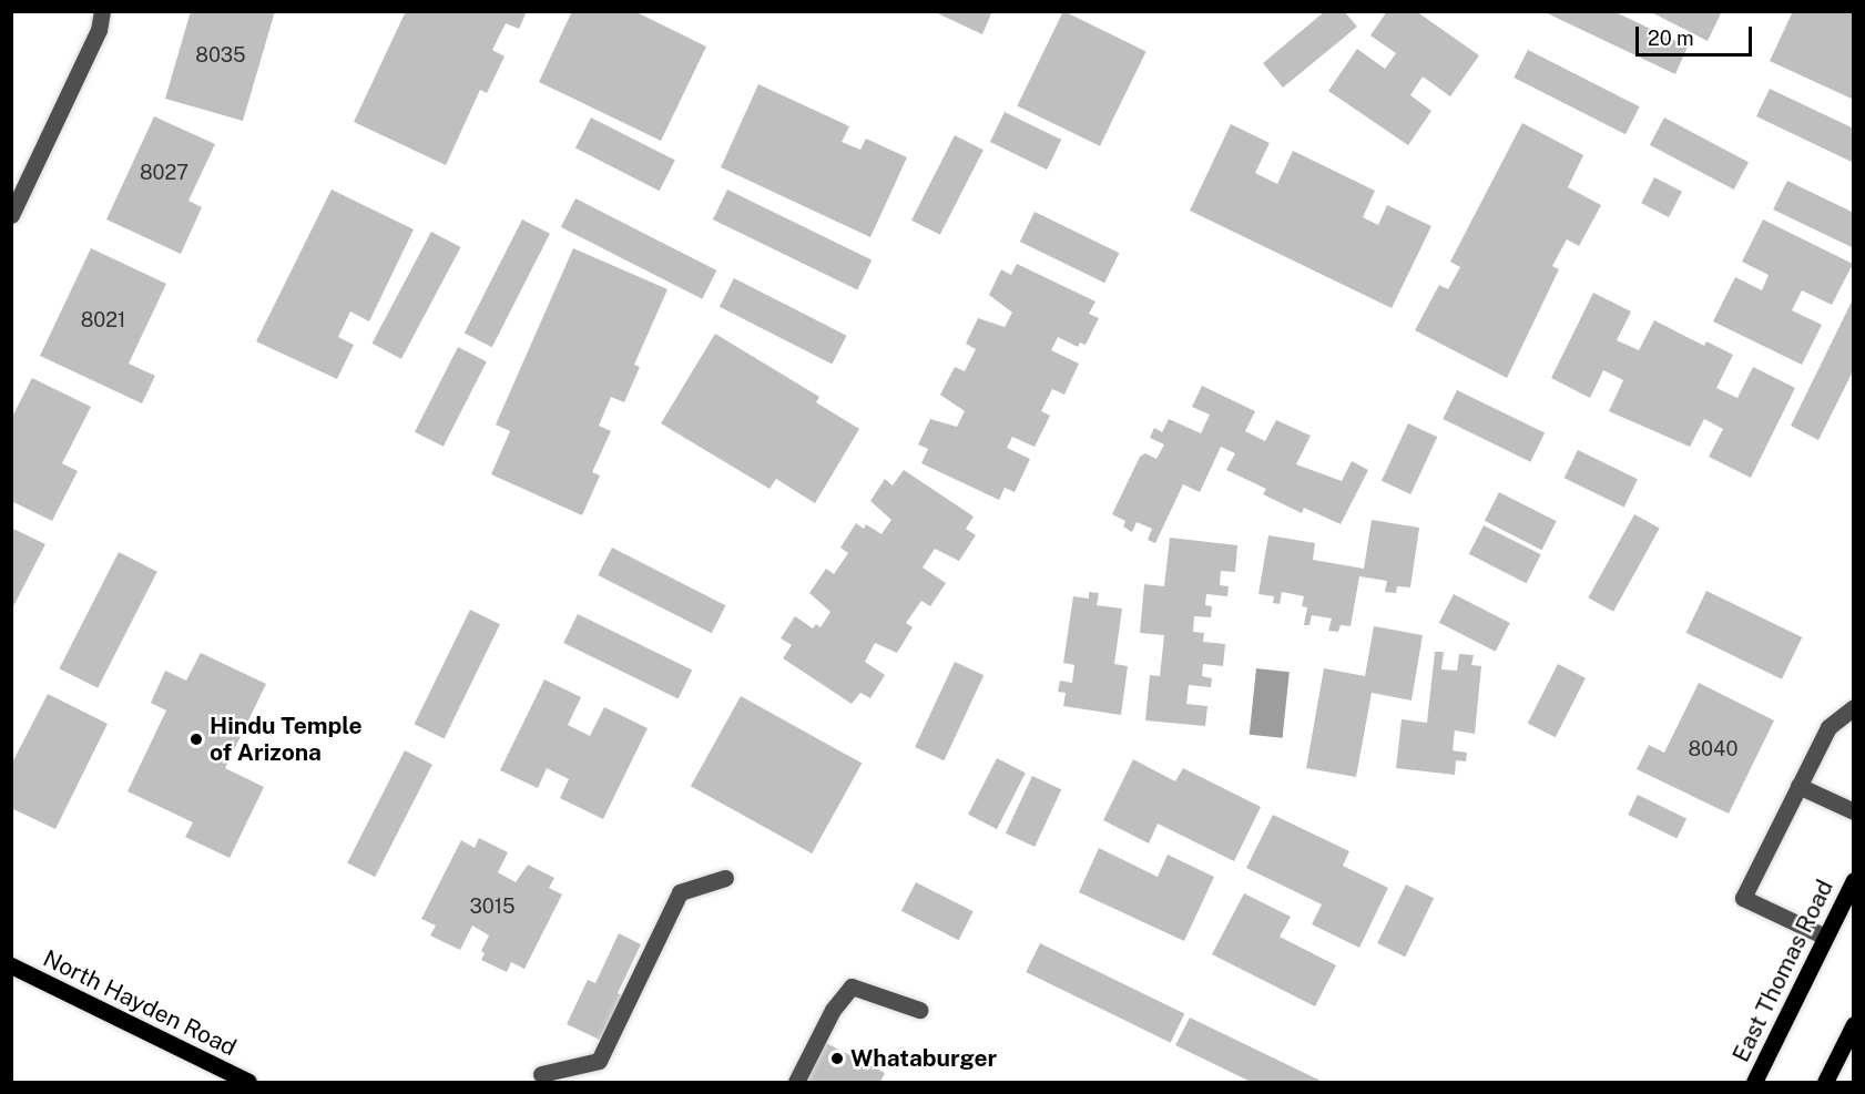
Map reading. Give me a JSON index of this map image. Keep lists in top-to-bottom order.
{
  "streets": {
    "main road": ["East Thomas Road", "North Hayden Road"]
  },
  "places": ["Hindu Temple of Arizona", "Whataburger"],
  "house_numbers": [
    "8035",
    "8027",
    "8021",
    "8040",
    "3015"
  ],
  "scale_bar": "20 m"
}
